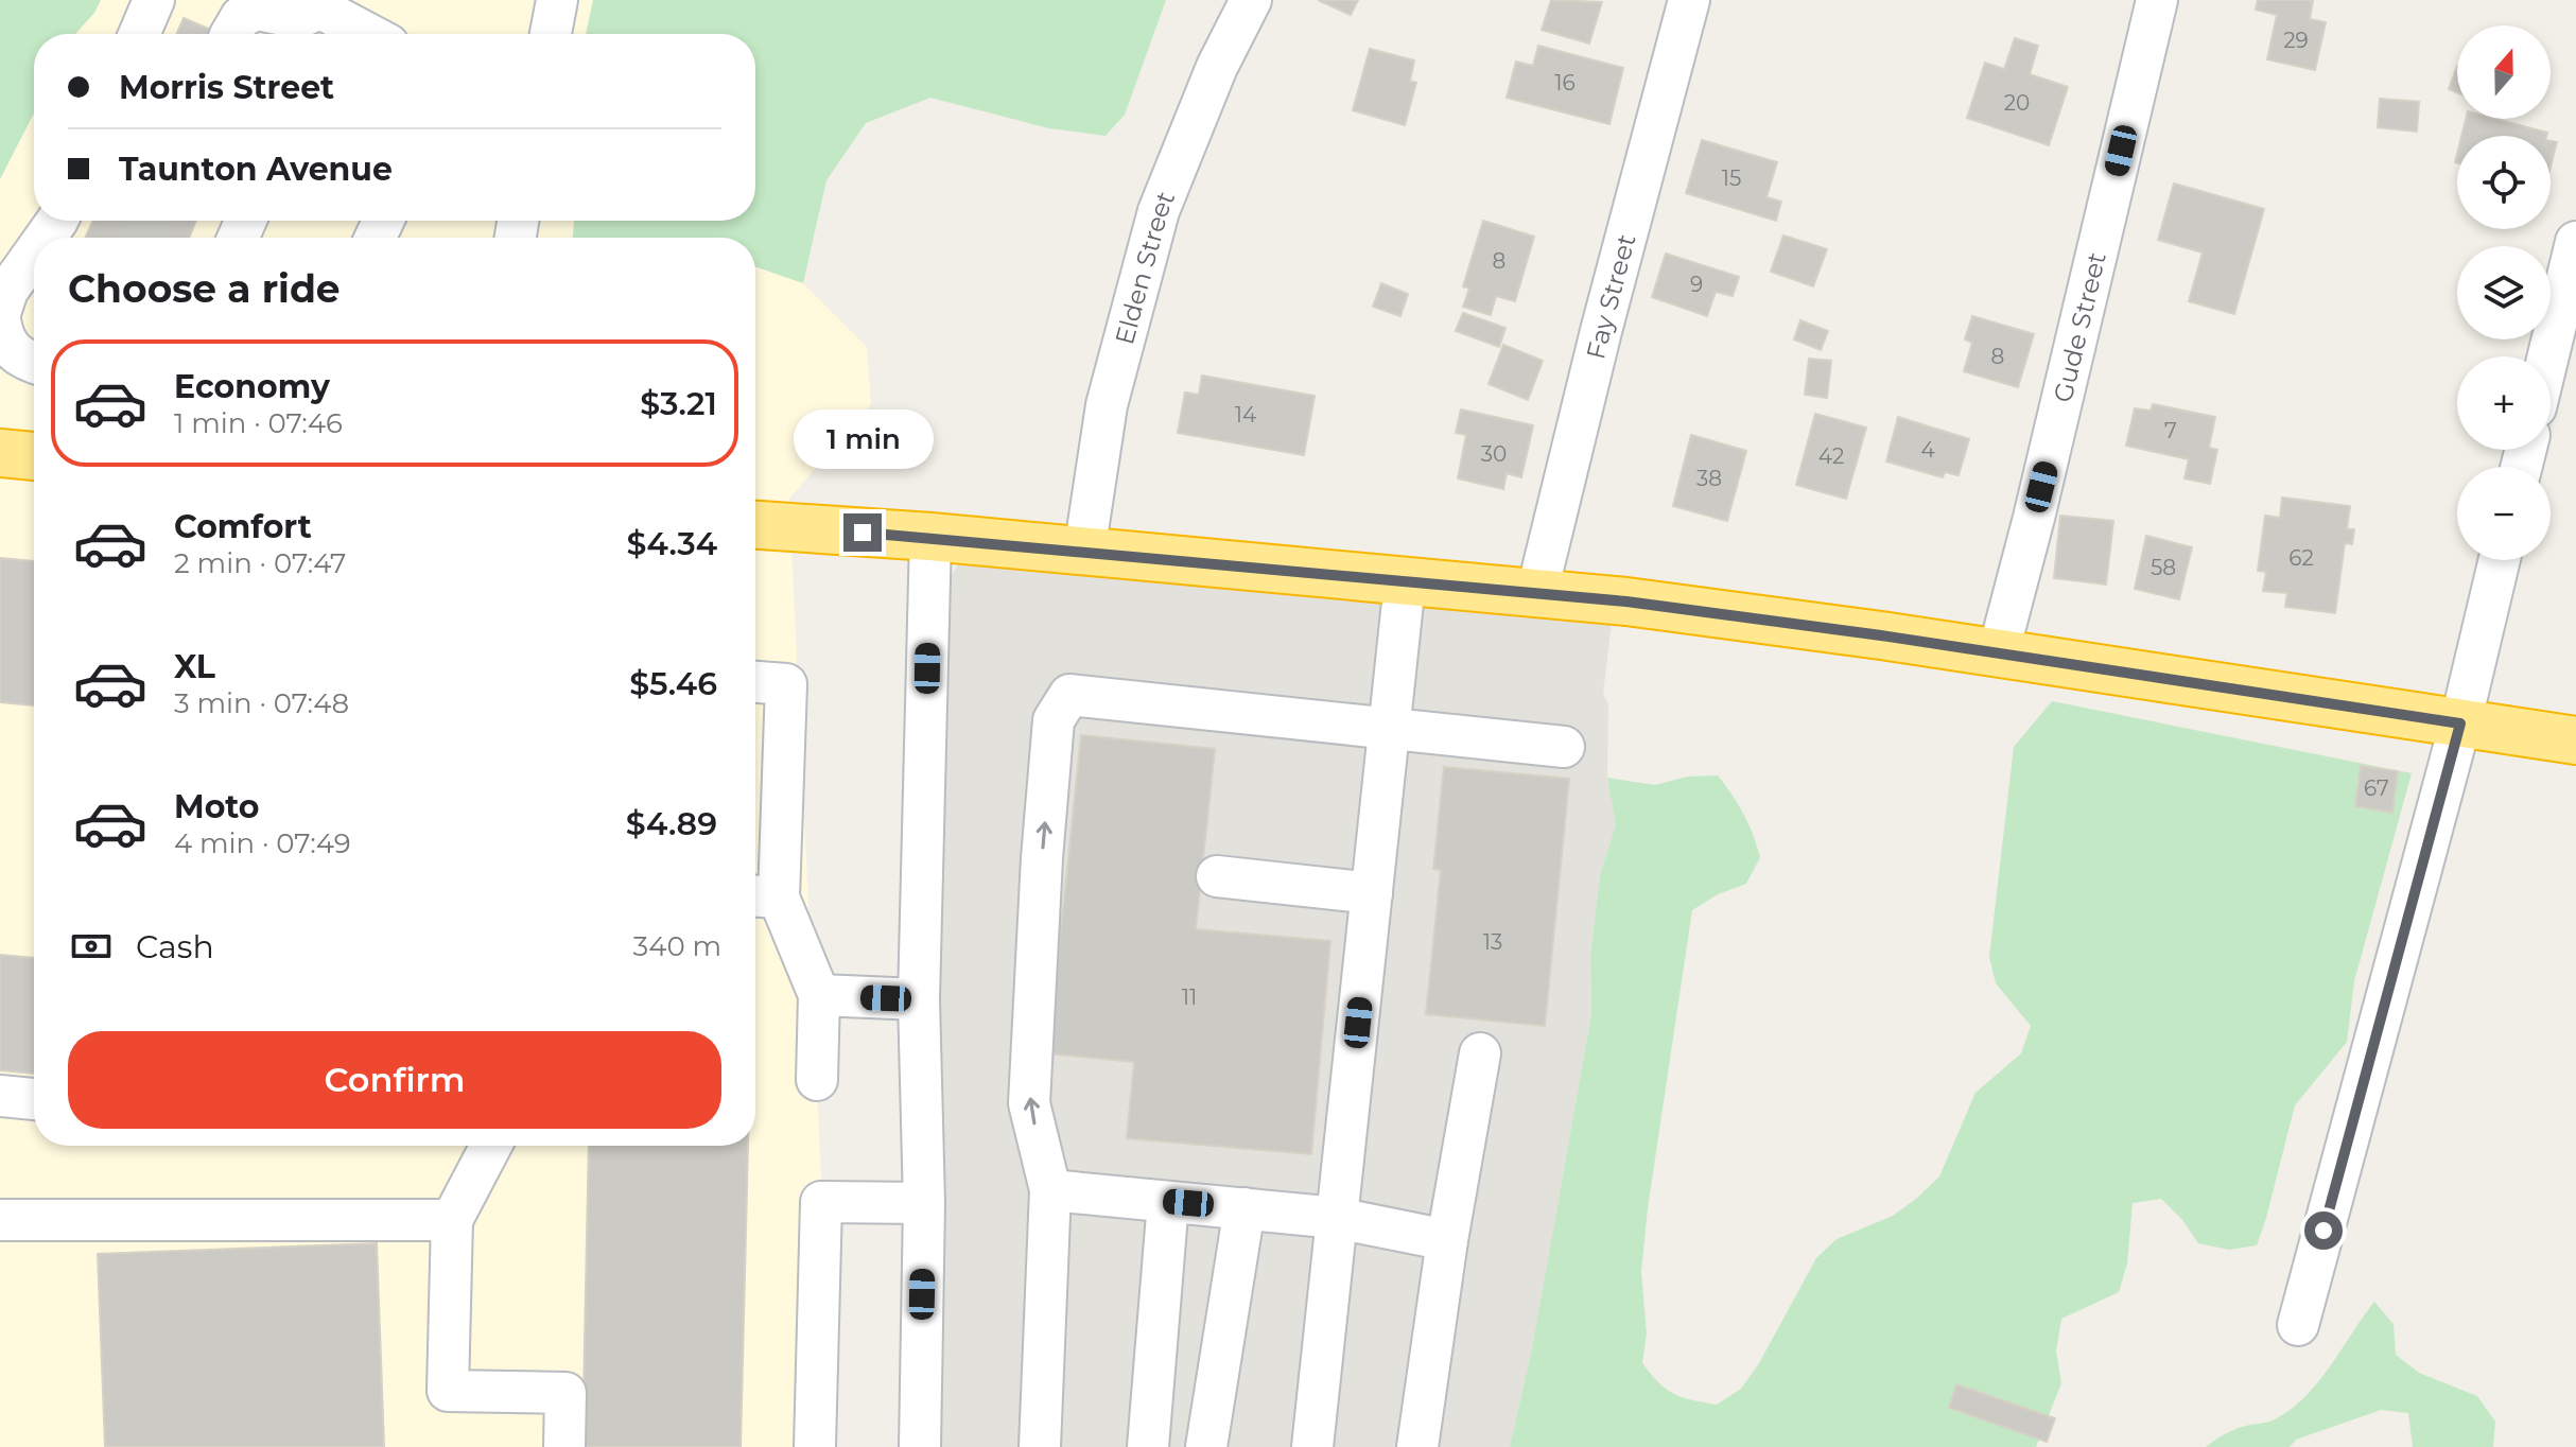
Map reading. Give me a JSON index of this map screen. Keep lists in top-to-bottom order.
{
  "streets": {
    "street": ["Elden Street", "Fay Street", "Gude Street"]
  },
  "house_numbers": [
    "29",
    "16",
    "20",
    "15",
    "8",
    "9",
    "8",
    "14",
    "7",
    "4",
    "30",
    "42",
    "38",
    "62",
    "58",
    "67",
    "13",
    "11"
  ],
  "north": "top",
  "page": {
    "map_buttons": ["+", "−"],
    "banner": ["Morris Street", "Taunton Avenue"],
    "heading": "Choose a ride",
    "list": [
      {
        "name": "Economy",
        "note": "1 min · 07:46",
        "value": "$3.21"
      },
      {
        "name": "Comfort",
        "note": "2 min · 07:47",
        "value": "$4.34"
      },
      {
        "name": "XL",
        "note": "3 min · 07:48",
        "value": "$5.46"
      },
      {
        "name": "Moto",
        "note": "4 min · 07:49",
        "value": "$4.89"
      }
    ],
    "bubble": "1 min",
    "pay": ["Cash", "340 m"],
    "buttons": "Confirm"
  }
}
